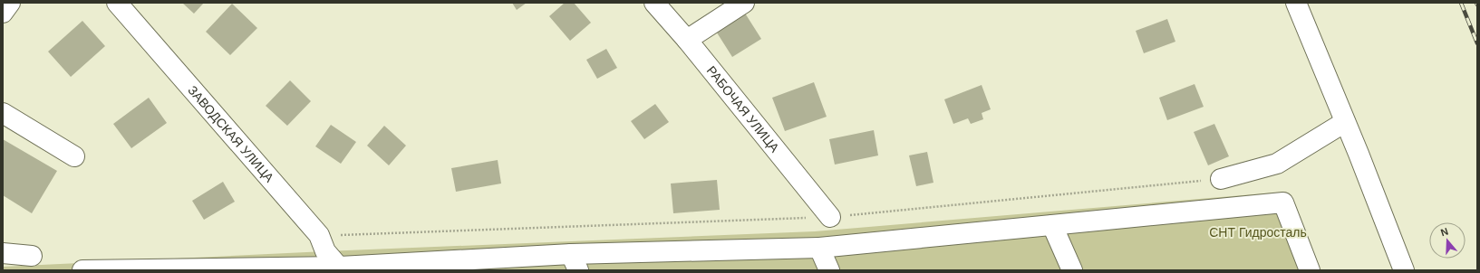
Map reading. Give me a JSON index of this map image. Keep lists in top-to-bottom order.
{
  "streets": {
    "street": ["РАБОЧАЯ УЛИЦА", "ЗАВОДСКАЯ УЛИЦА"]
  },
  "parks": ["СНТ Гидросталь"],
  "north": "top"
}
